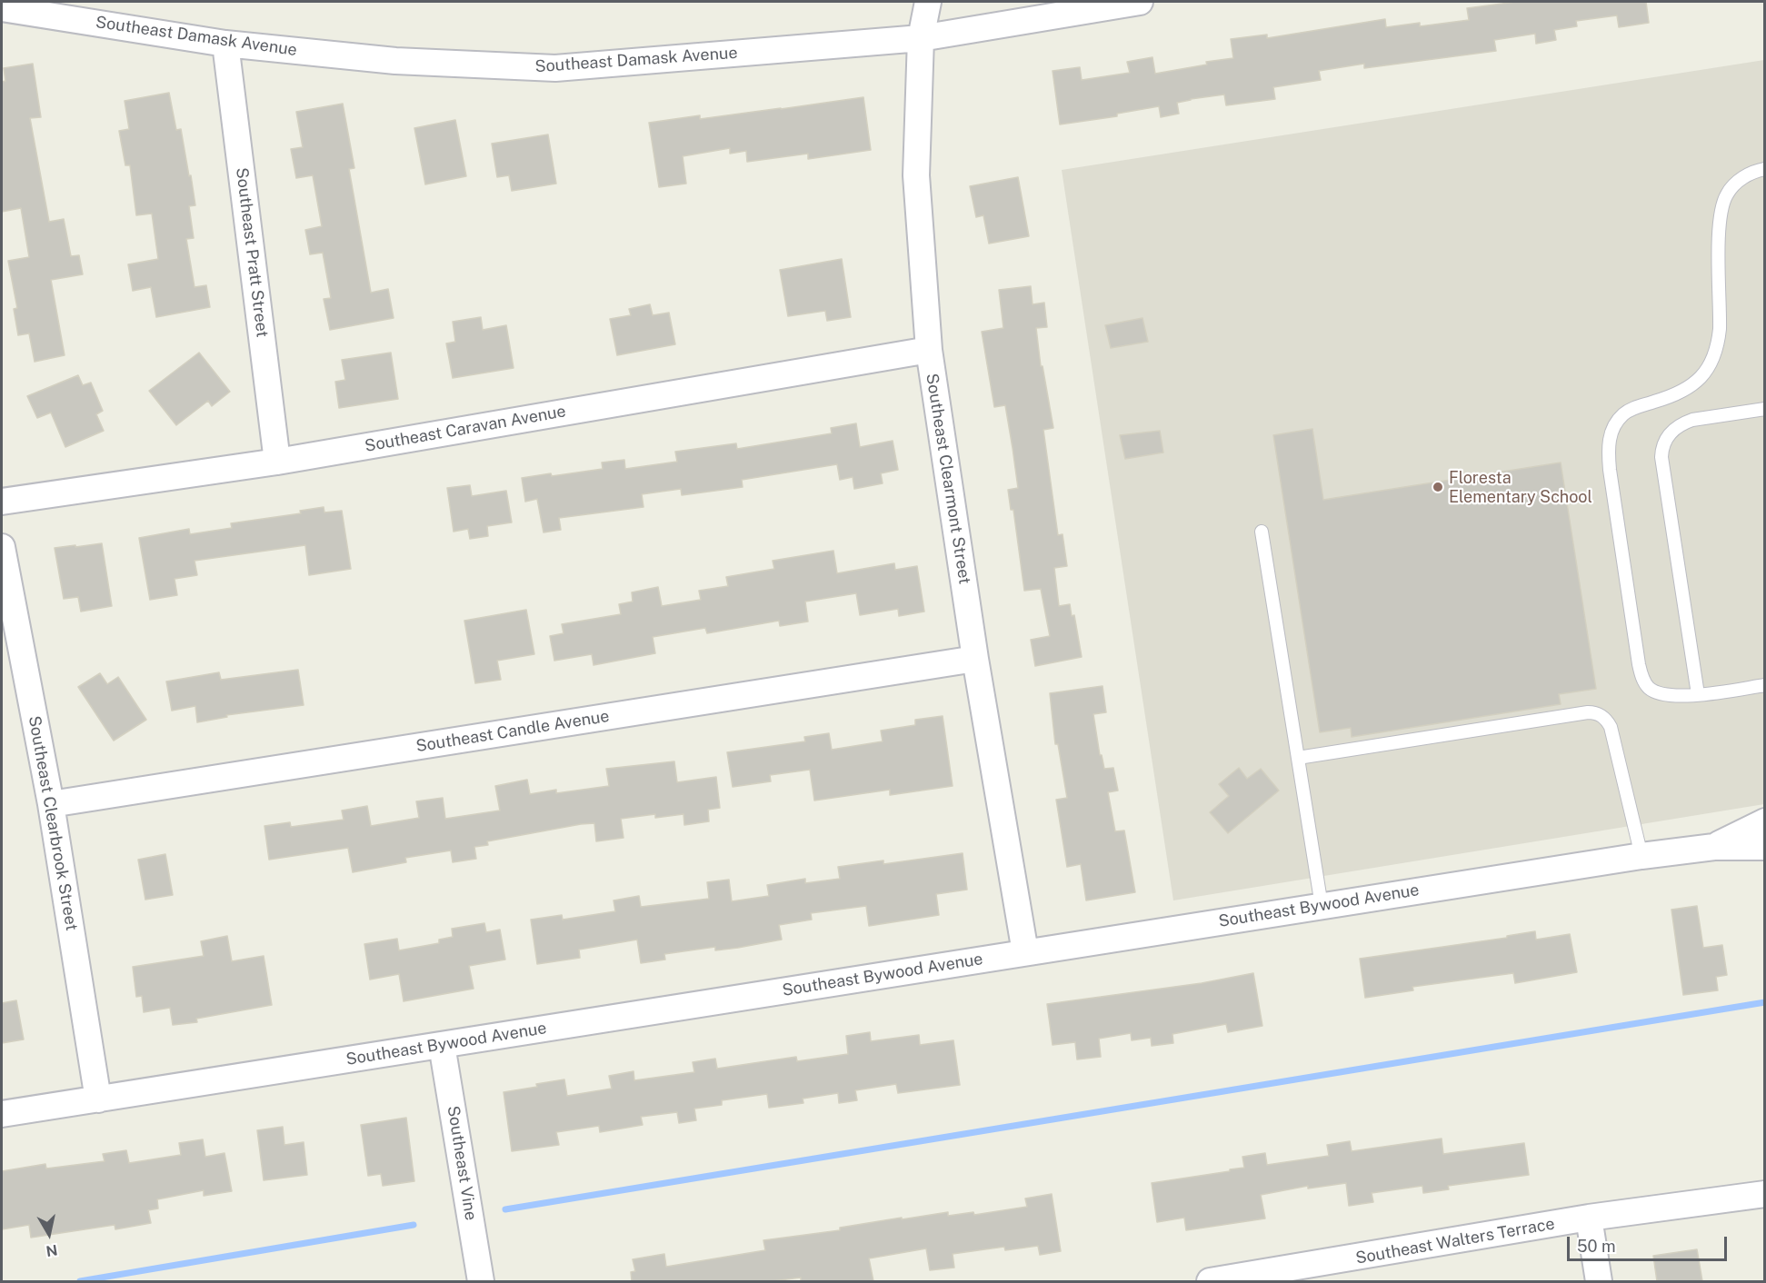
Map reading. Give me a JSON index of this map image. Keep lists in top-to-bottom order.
{
  "streets": {
    "street": [
      "Southeast Damask Avenue",
      "Southeast Pratt Street",
      "Southeast Caravan Avenue",
      "Southeast Clearmont Street",
      "Southeast Candle Avenue",
      "Southeast Clearbrook Street",
      "Southeast Bywood Avenue",
      "Southeast Vine",
      "Southeast Walters Terrace"
    ]
  },
  "crossings": [
    ["Southeast Damask Avenue", "Southeast Pratt Street"],
    ["Southeast Damask Avenue", "Southeast Clearmont Street"],
    ["Southeast Pratt Street", "Southeast Caravan Avenue"],
    ["Southeast Caravan Avenue", "Southeast Clearmont Street"],
    ["Southeast Clearmont Street", "Southeast Candle Avenue"],
    ["Southeast Clearmont Street", "Southeast Bywood Avenue"],
    ["Southeast Candle Avenue", "Southeast Clearbrook Street"],
    ["Southeast Clearbrook Street", "Southeast Bywood Avenue"],
    ["Southeast Bywood Avenue", "Southeast Vine"]
  ],
  "places": ["Floresta Elementary School"],
  "scale_bar": "50 m",
  "north": "bottom"
}
